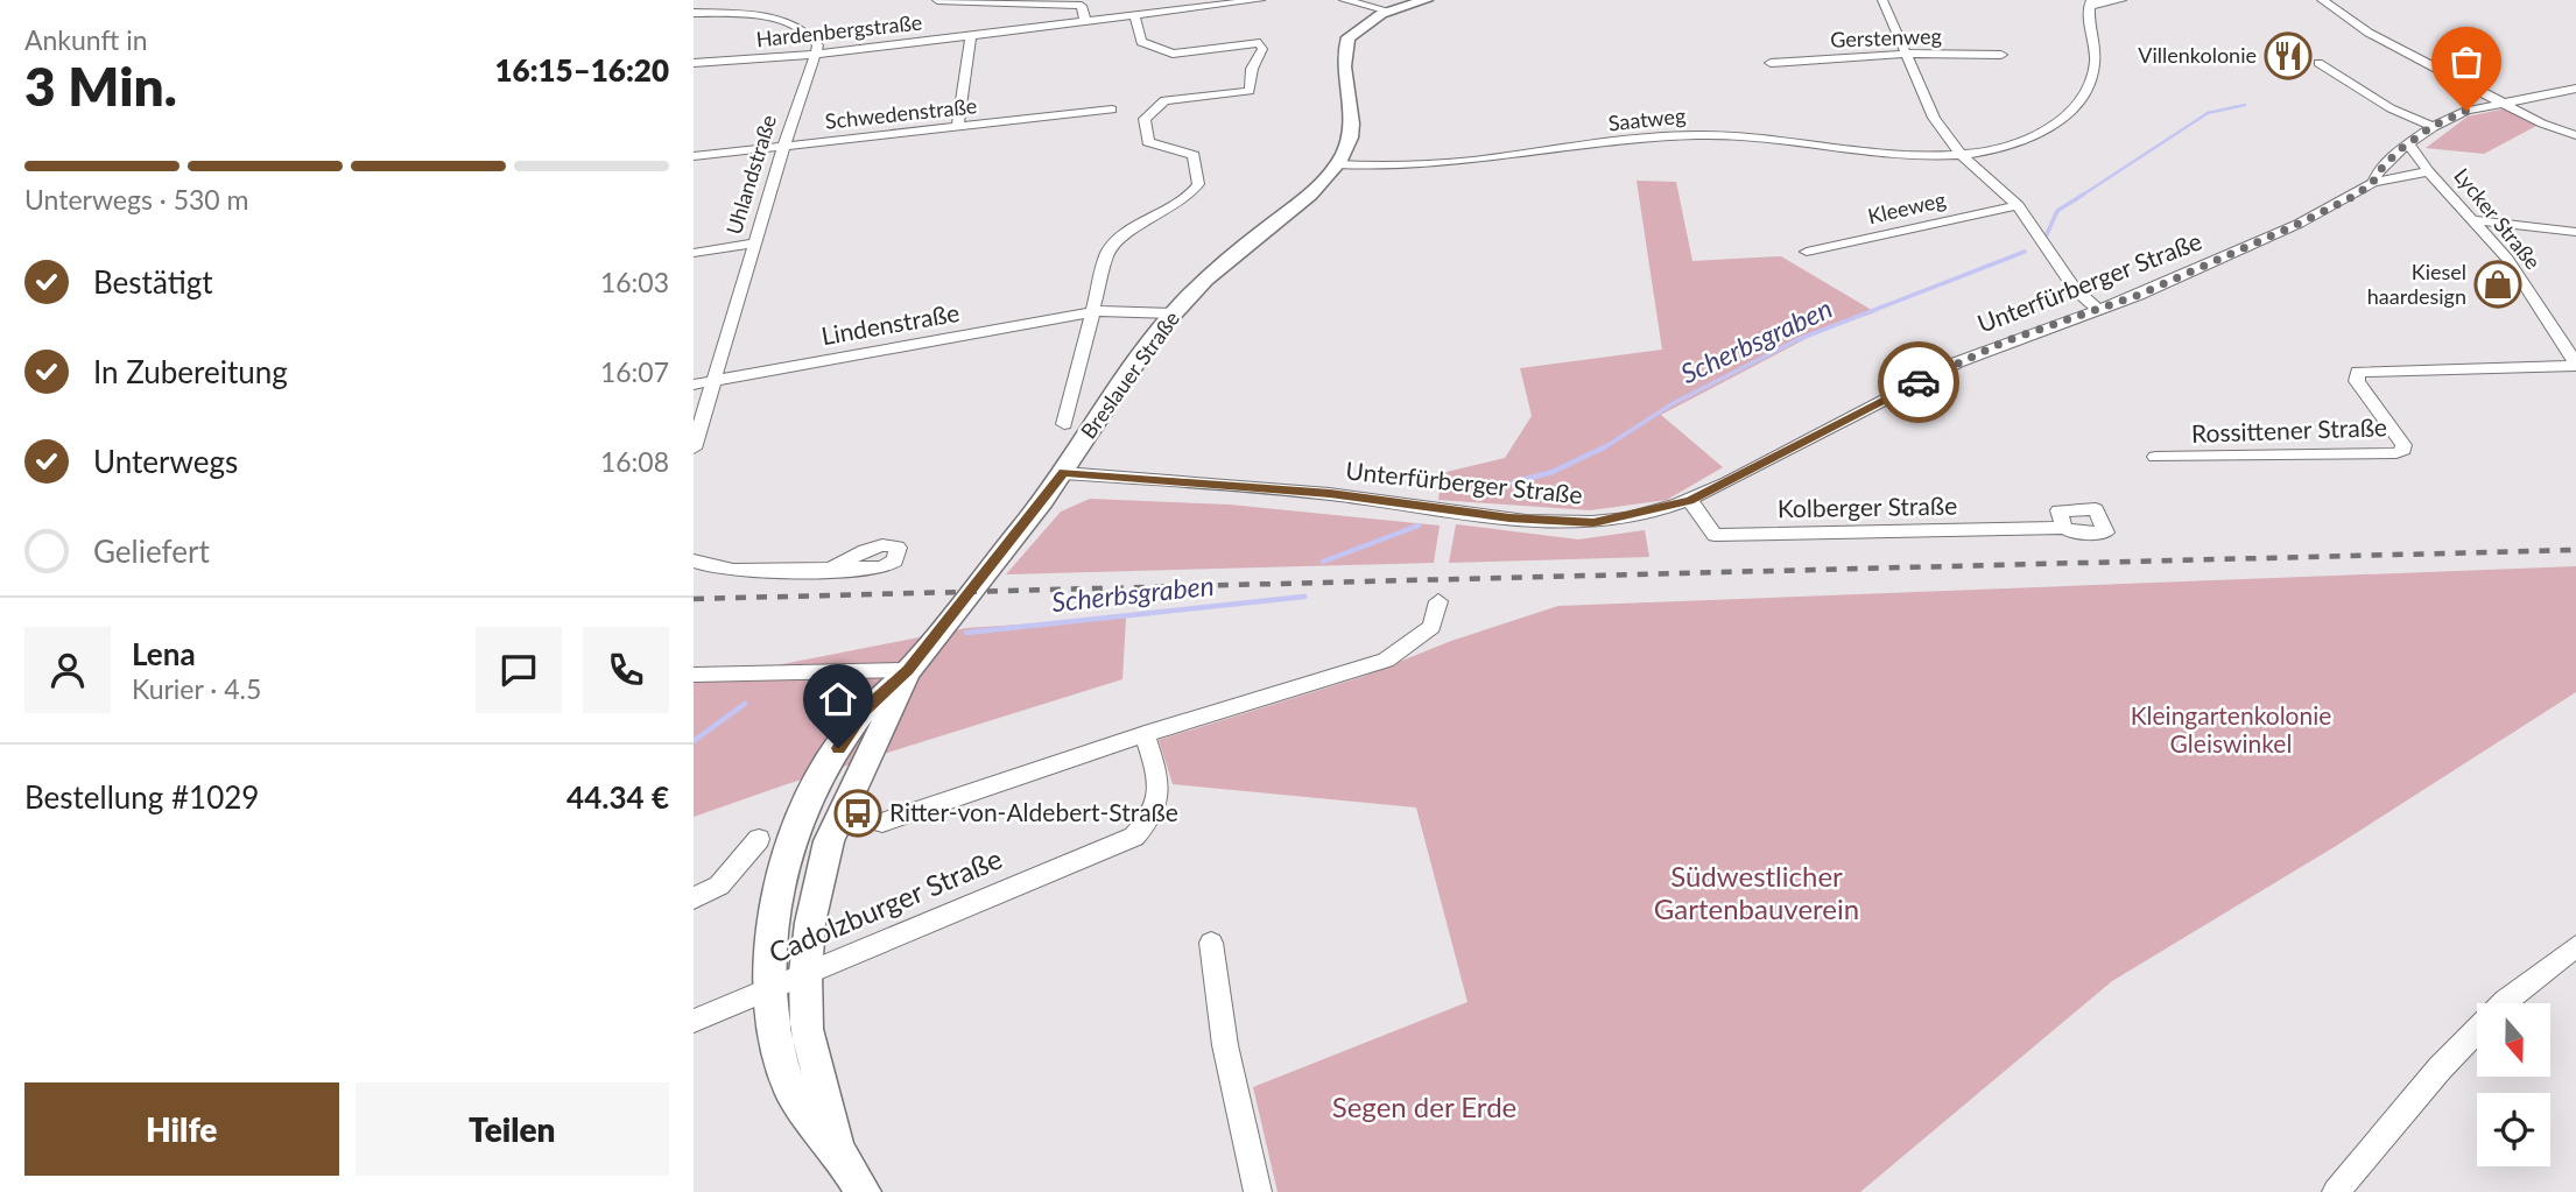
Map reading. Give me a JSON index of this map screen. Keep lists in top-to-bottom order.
{
  "streets": {
    "main road": ["Breslauer Straße"],
    "street": [
      "Hardenbergstraße",
      "Gerstenweg",
      "Schwedenstraße",
      "Saatweg",
      "Uhlandstraße",
      "Kleeweg",
      "Lycker Straße",
      "Unterfürberger Straße",
      "Lindenstraße",
      "Rossittener Straße",
      "Kolberger Straße",
      "Cadolzburger Straße"
    ]
  },
  "crossings": [
    ["Hardenbergstraße", "Uhlandstraße"],
    ["Schwedenstraße", "Uhlandstraße"],
    ["Saatweg", "Breslauer Straße"],
    ["Uhlandstraße", "Lindenstraße"],
    ["Lycker Straße", "Unterfürberger Straße"],
    ["Lycker Straße", "Rossittener Straße"],
    ["Unterfürberger Straße", "Breslauer Straße"],
    ["Unterfürberger Straße", "Kolberger Straße"],
    ["Lindenstraße", "Breslauer Straße"],
    ["Breslauer Straße", "Cadolzburger Straße"]
  ],
  "water": ["Scherbsgraben"],
  "parks": ["Kleingartenkolonie Gleiswinkel", "Südwestlicher Gartenbauverein", "Segen der Erde"],
  "places": {
    "restaurant": ["Villenkolonie"],
    "shop": ["Kiesel haardesign"],
    "bus stop": ["Ritter-von-Aldebert-Straße"]
  },
  "north": "bottom",
  "page": {
    "heading": ["3 Min.", "Ankunft in", "16:15–16:20"],
    "panel": [
      "Lena",
      "Kurier · 4.5",
      "Bestellung #1029",
      "44.34 €"
    ],
    "bar": "Unterwegs · 530 m",
    "list": [
      ["Bestätigt", "16:03"],
      ["In Zubereitung", "16:07"],
      ["Unterwegs", "16:08"],
      "Geliefert"
    ],
    "buttons": ["Hilfe", "Teilen"]
  }
}
